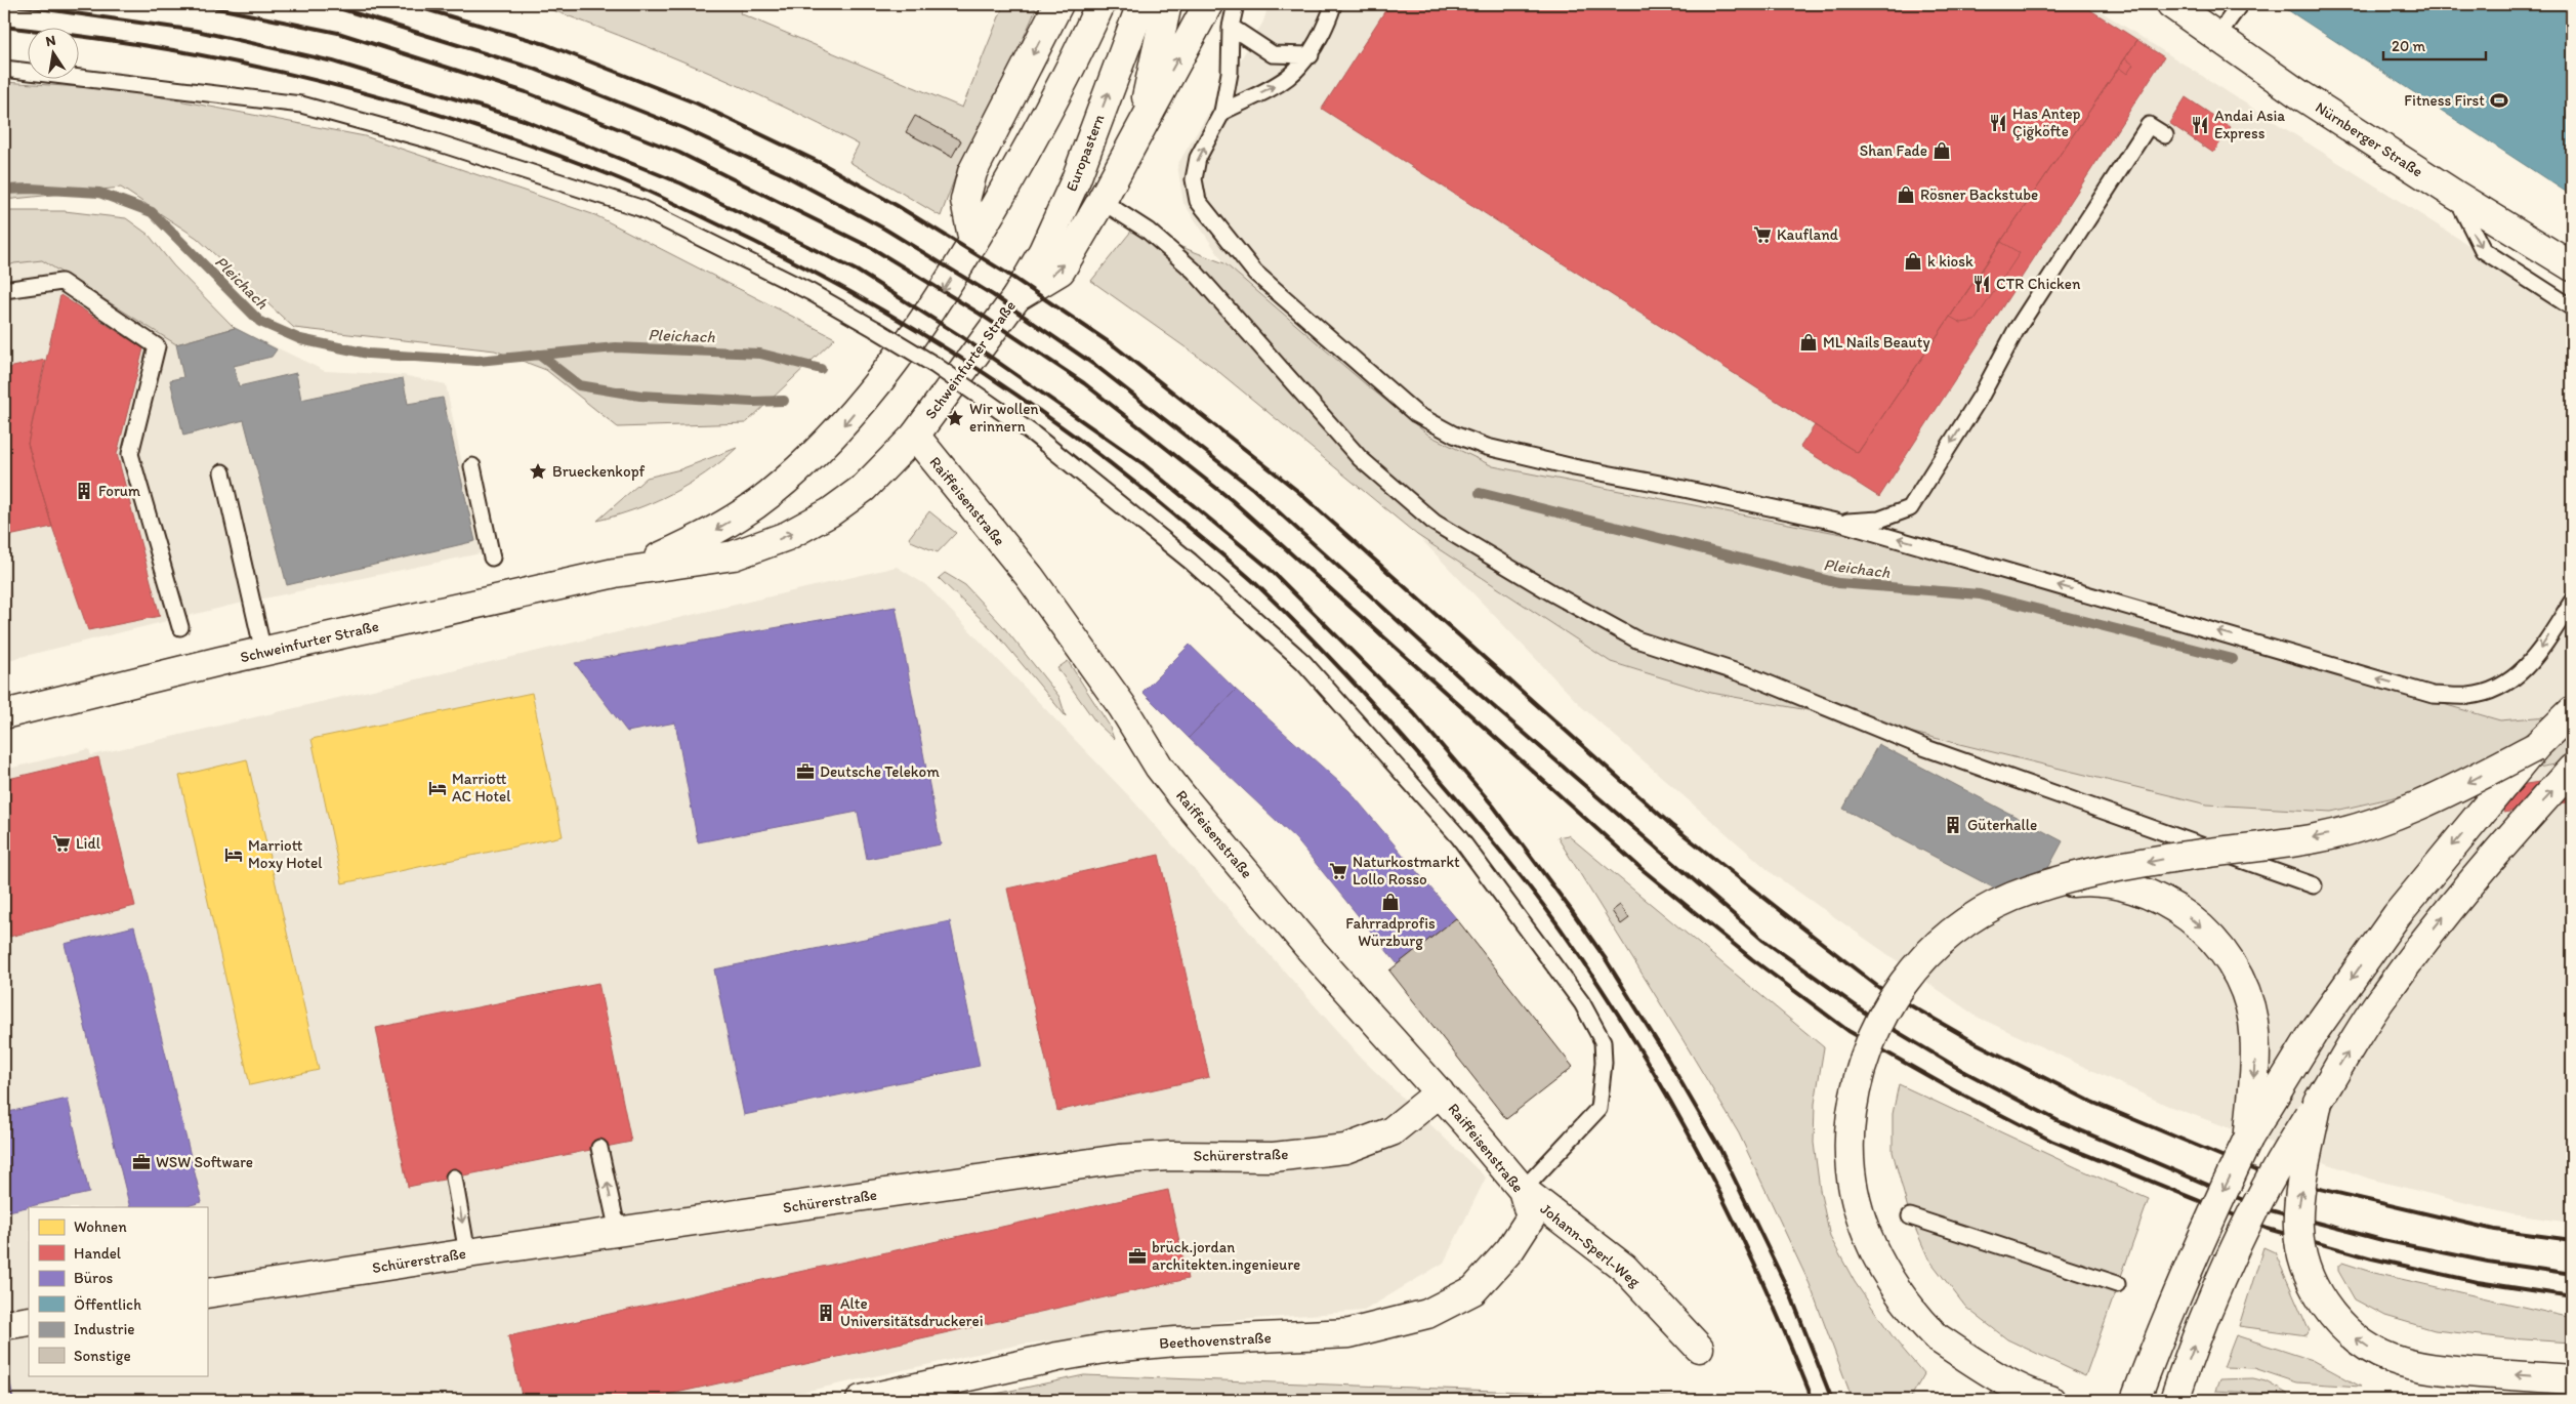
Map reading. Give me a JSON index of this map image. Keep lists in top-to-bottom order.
{
  "streets": {
    "main road": [
      "Nürnberger Straße",
      "Europastern",
      "Schweinfurter Straße",
      "Raiffeisenstraße",
      "Schürerstraße",
      "Johann-Sperl-Weg",
      "Beethovenstraße"
    ]
  },
  "crossings": [
    ["Europastern", "Schweinfurter Straße"],
    ["Schweinfurter Straße", "Raiffeisenstraße"],
    ["Raiffeisenstraße", "Schürerstraße"],
    ["Raiffeisenstraße", "Johann-Sperl-Weg"],
    ["Raiffeisenstraße", "Beethovenstraße"]
  ],
  "water": ["Pleichach"],
  "places": {
    "sports": ["Fitness First"],
    "restaurant": ["Has Antep Çiğköfte", "Andai Asia Express", "CTR Chicken"],
    "shop": [
      "Shan Fade",
      "Rösner Backstube",
      "k kiosk",
      "ML Nails Beauty",
      "Fahrradprofis Würzburg"
    ],
    "supermarket": ["Kaufland", "Lidl", "Naturkostmarkt Lollo Rosso"],
    "place": ["Wir wollen erinnern", "Brueckenkopf"],
    "building": ["Forum", "Güterhalle", "Alte Universitätsdruckerei"],
    "office": ["Deutsche Telekom", "WSW Software", "brück.jordan architekten.ingenieure"],
    "hotel": ["Marriott AC Hotel", "Marriott Moxy Hotel"]
  },
  "legend": [
    "Wohnen",
    "Handel",
    "Büros",
    "Öffentlich",
    "Industrie",
    "Sonstige"
  ],
  "scale_bar": "20 m",
  "north": "top"
}
